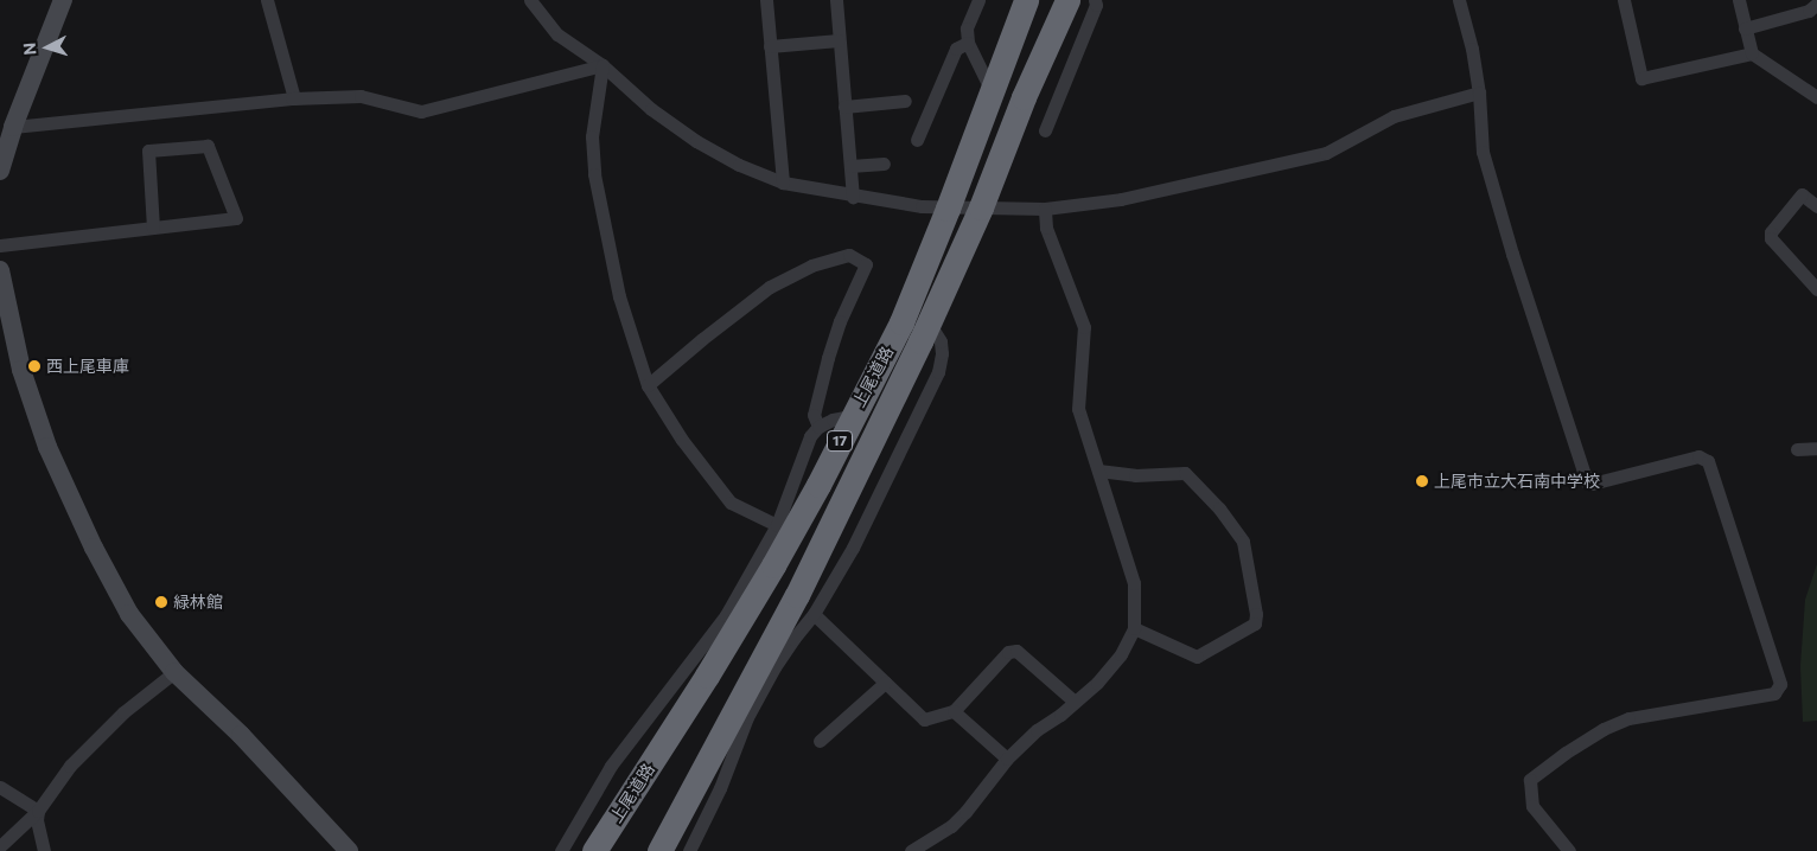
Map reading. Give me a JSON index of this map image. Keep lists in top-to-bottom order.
{
  "streets": {
    "highway": ["上尾道路", "17"]
  },
  "places": ["西上尾車庫", "上尾市立大石南中学校", "緑林館"],
  "north": "left"
}
